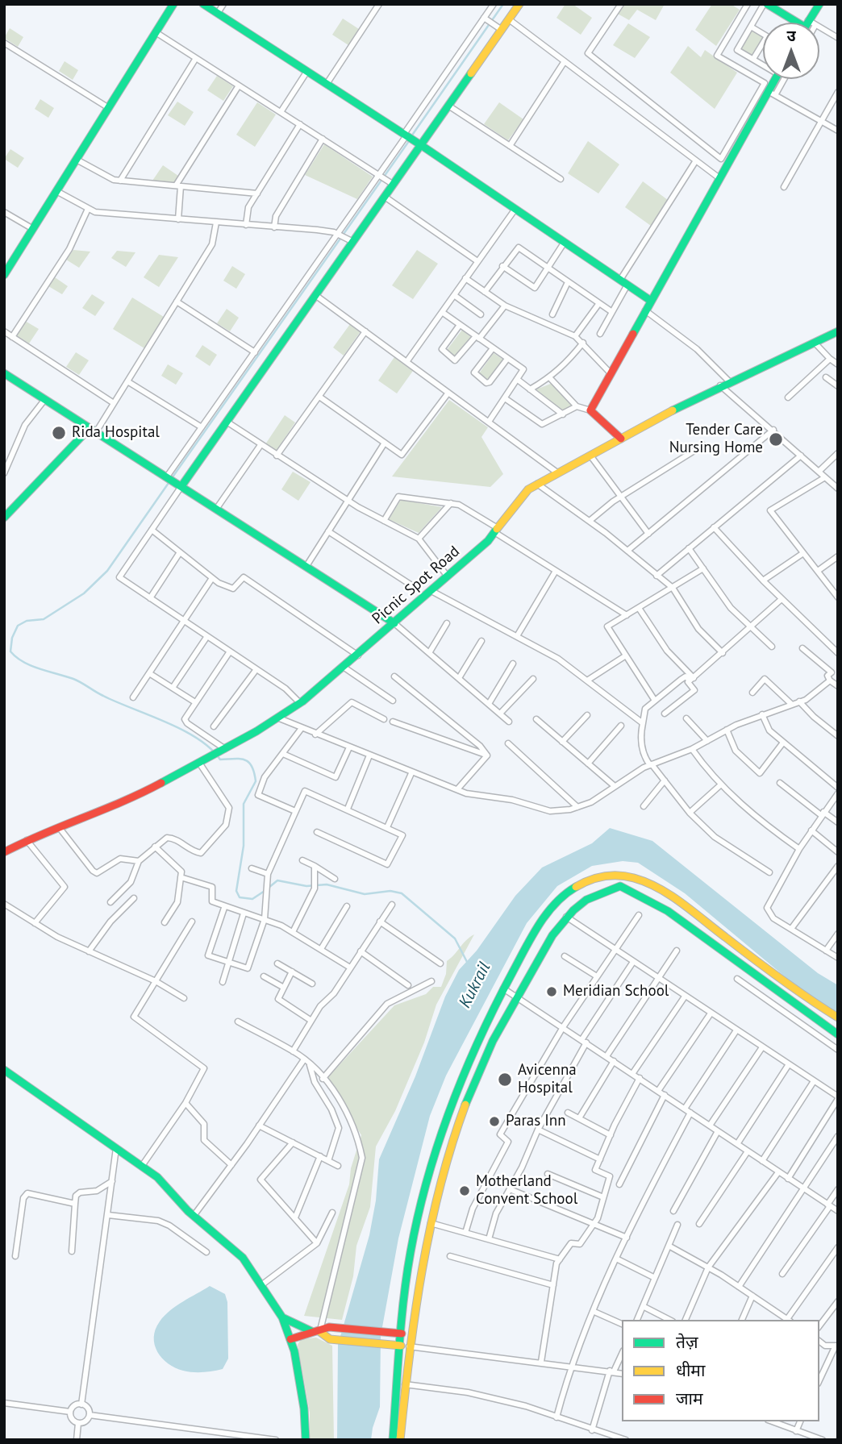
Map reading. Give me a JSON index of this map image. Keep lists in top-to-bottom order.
{
  "streets": {
    "street": ["Picnic Spot Road"]
  },
  "water": ["Kukrail"],
  "places": [
    "Rida Hospital",
    "Tender Care Nursing Home",
    "Meridian School",
    "Avicenna Hospital",
    "Paras Inn",
    "Motherland Convent School"
  ],
  "legend": ["तेज़", "धीमा", "जाम"],
  "north": "top"
}
